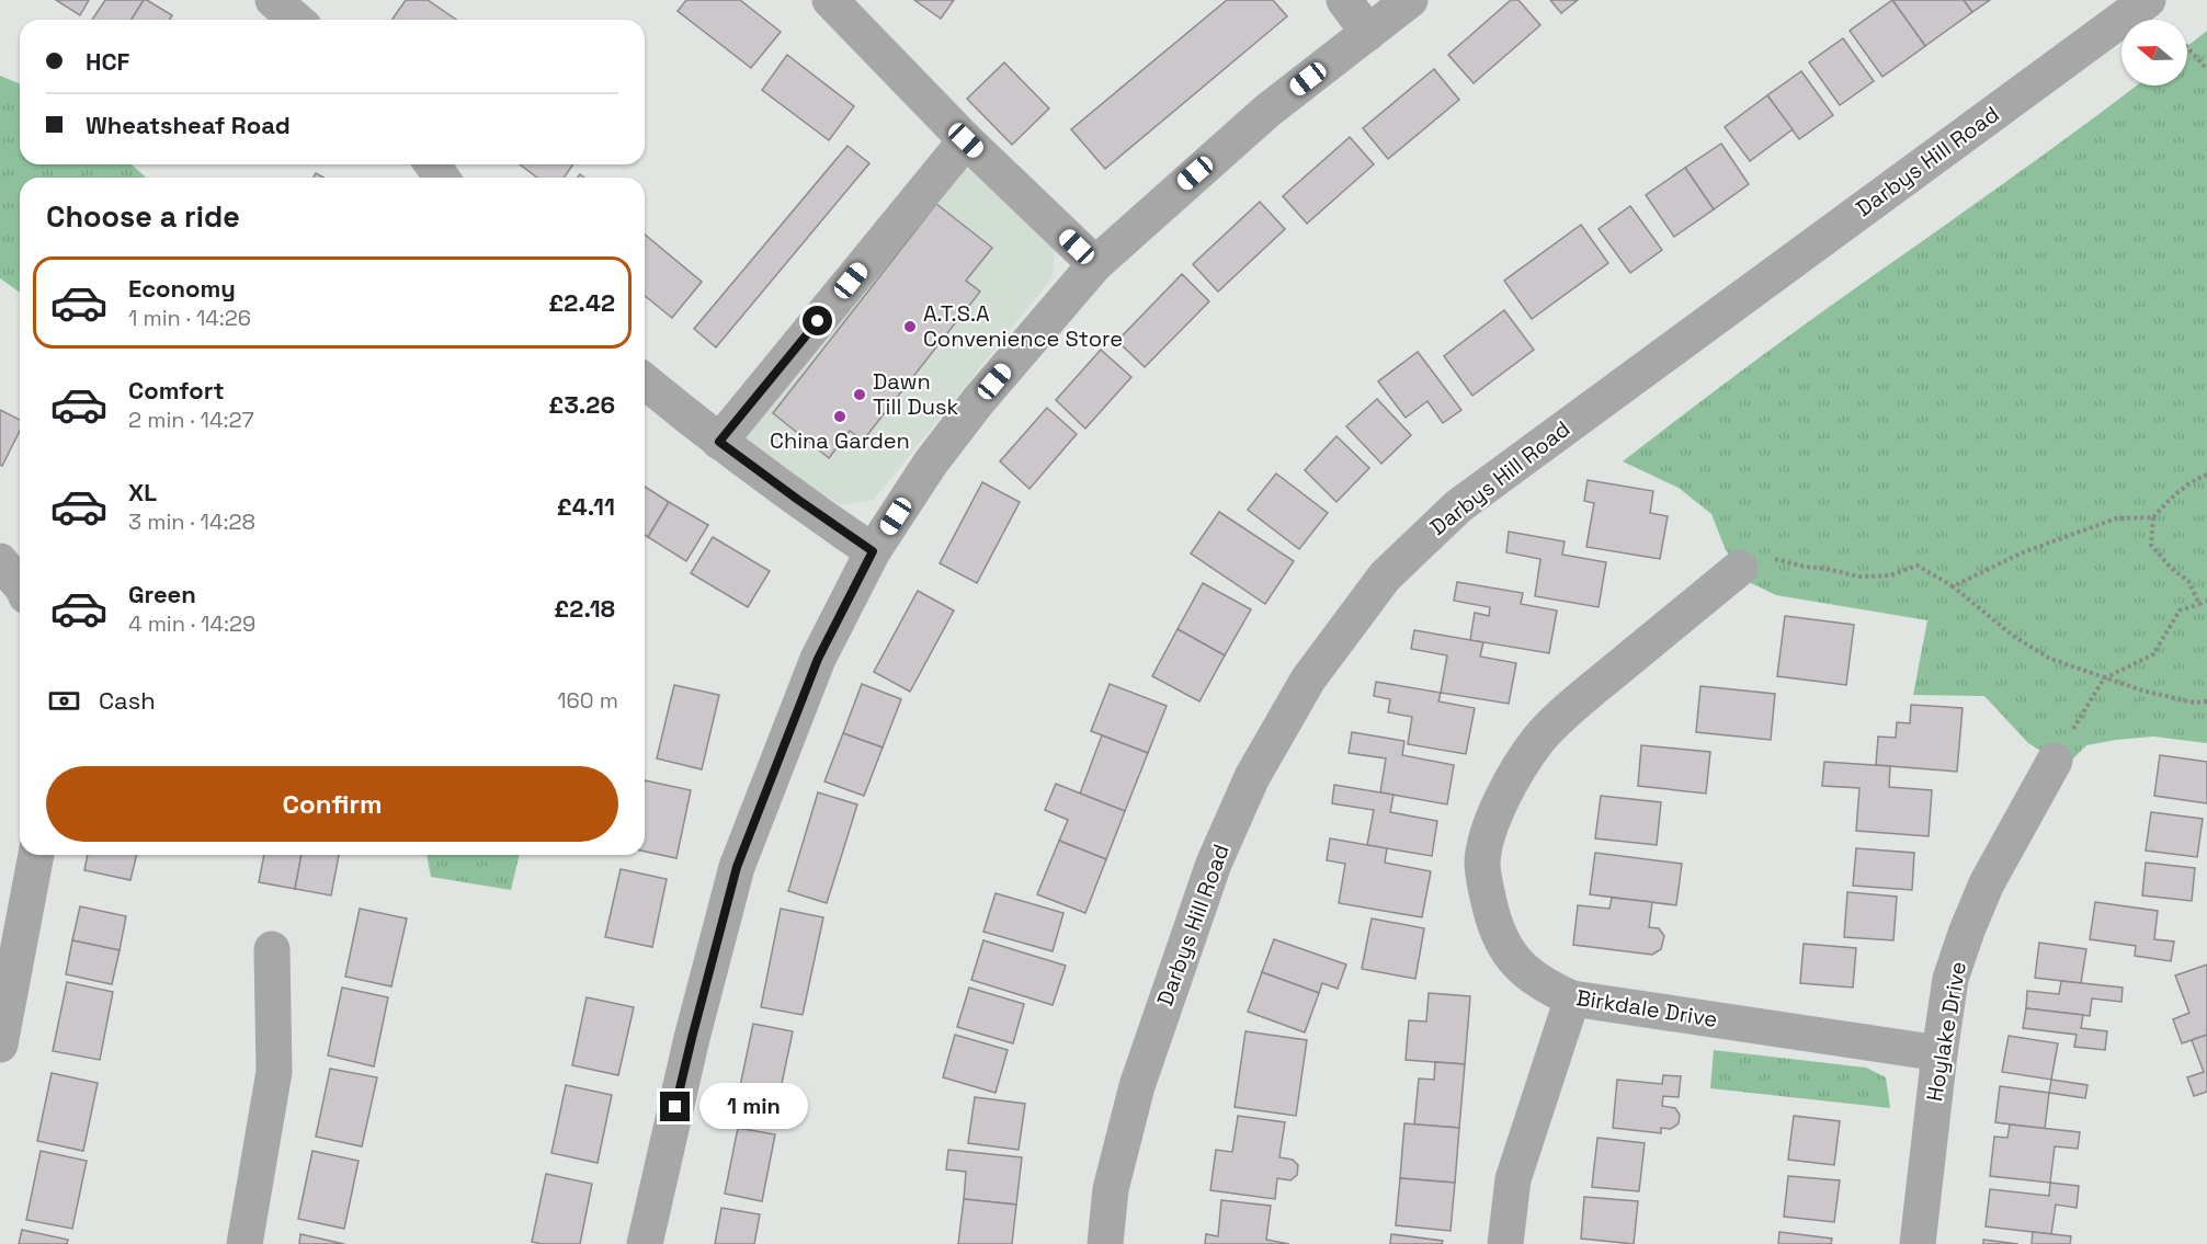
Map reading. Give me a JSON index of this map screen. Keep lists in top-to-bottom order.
{
  "streets": {
    "street": ["Darbys Hill Road", "Birkdale Drive", "Hoylake Drive"]
  },
  "crossings": [
    ["Birkdale Drive", "Hoylake Drive"]
  ],
  "places": ["A.T.S.A Convenience Store", "Dawn Till Dusk", "China Garden"],
  "north": "left",
  "page": {
    "banner": ["HCF", "Wheatsheaf Road"],
    "heading": "Choose a ride",
    "list": [
      {
        "name": "Economy",
        "note": "1 min · 14:26",
        "value": "£2.42"
      },
      {
        "name": "Comfort",
        "note": "2 min · 14:27",
        "value": "£3.26"
      },
      {
        "name": "XL",
        "note": "3 min · 14:28",
        "value": "£4.11"
      },
      {
        "name": "Green",
        "note": "4 min · 14:29",
        "value": "£2.18"
      }
    ],
    "pay": ["Cash", "160 m"],
    "buttons": "Confirm",
    "bubble": "1 min"
  }
}
